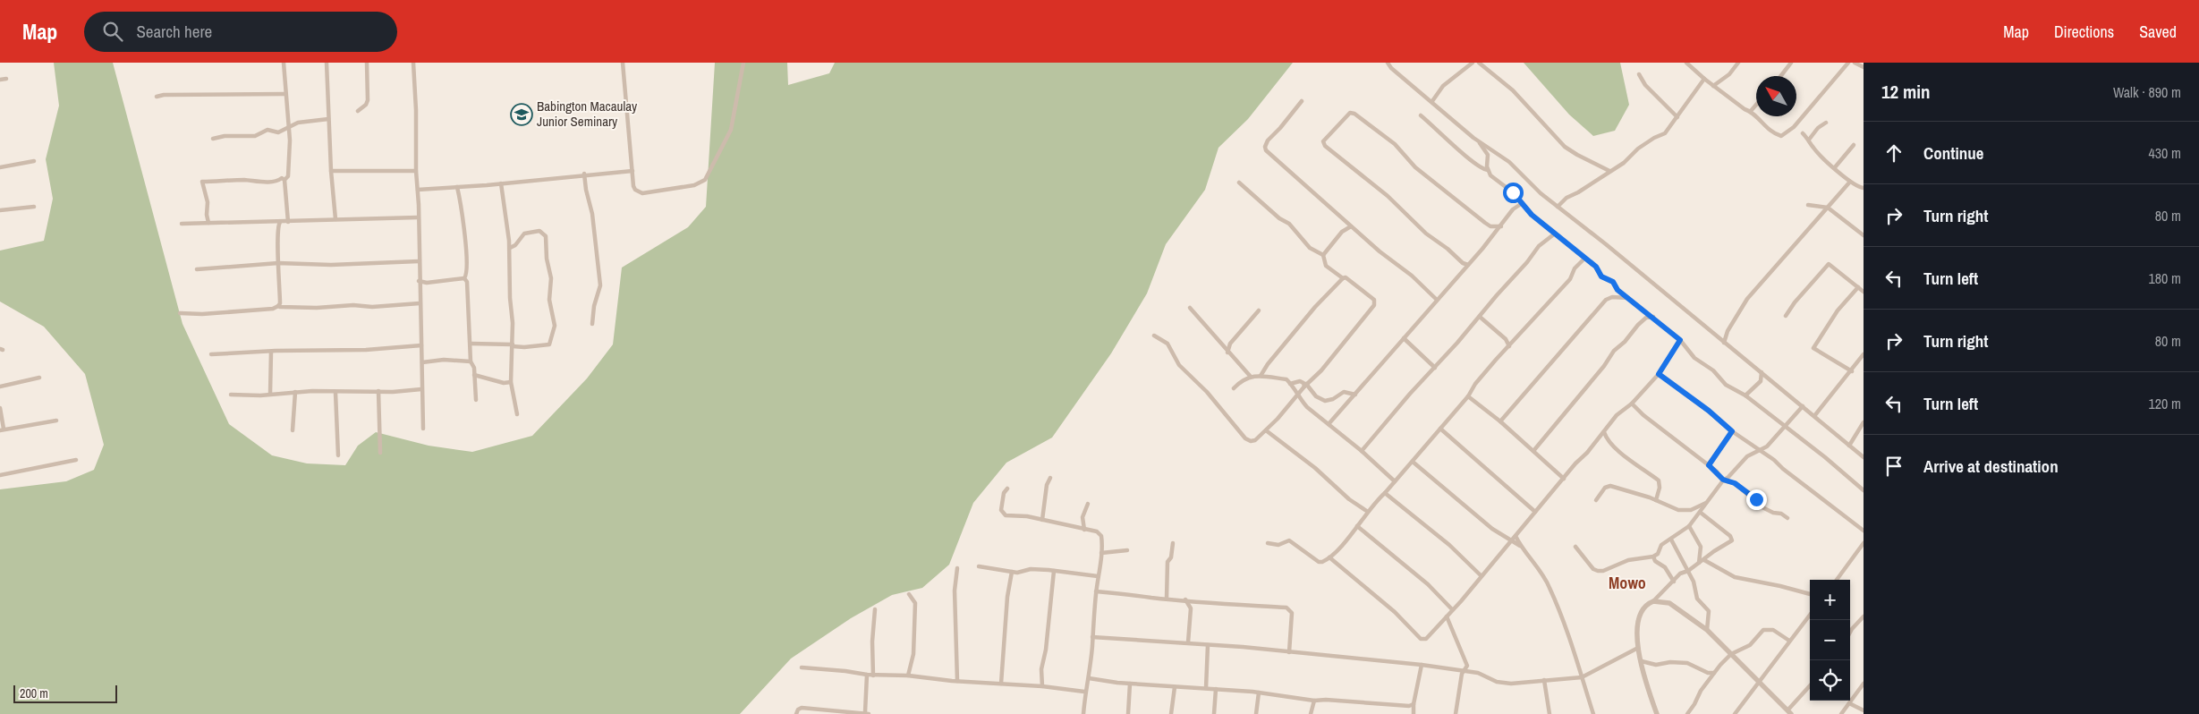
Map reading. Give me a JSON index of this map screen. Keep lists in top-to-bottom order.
{
  "districts": ["Mowo"],
  "places": {
    "school or university": ["Babington Macaulay Junior Seminary"]
  },
  "scale_bar": "200 m",
  "north": "top left",
  "page": {
    "header": "Map",
    "search": "Search here",
    "nav": ["Map", "Directions", "Saved"],
    "heading": ["12 min", "Walk · 890 m"],
    "list": [
      ["Continue", "430 m"],
      ["Turn right", "80 m"],
      ["Turn left", "180 m"],
      ["Turn right", "80 m"],
      ["Turn left", "120 m"],
      "Arrive at destination"
    ],
    "map_buttons": ["+", "−"],
    "scale": "200 m"
  }
}
